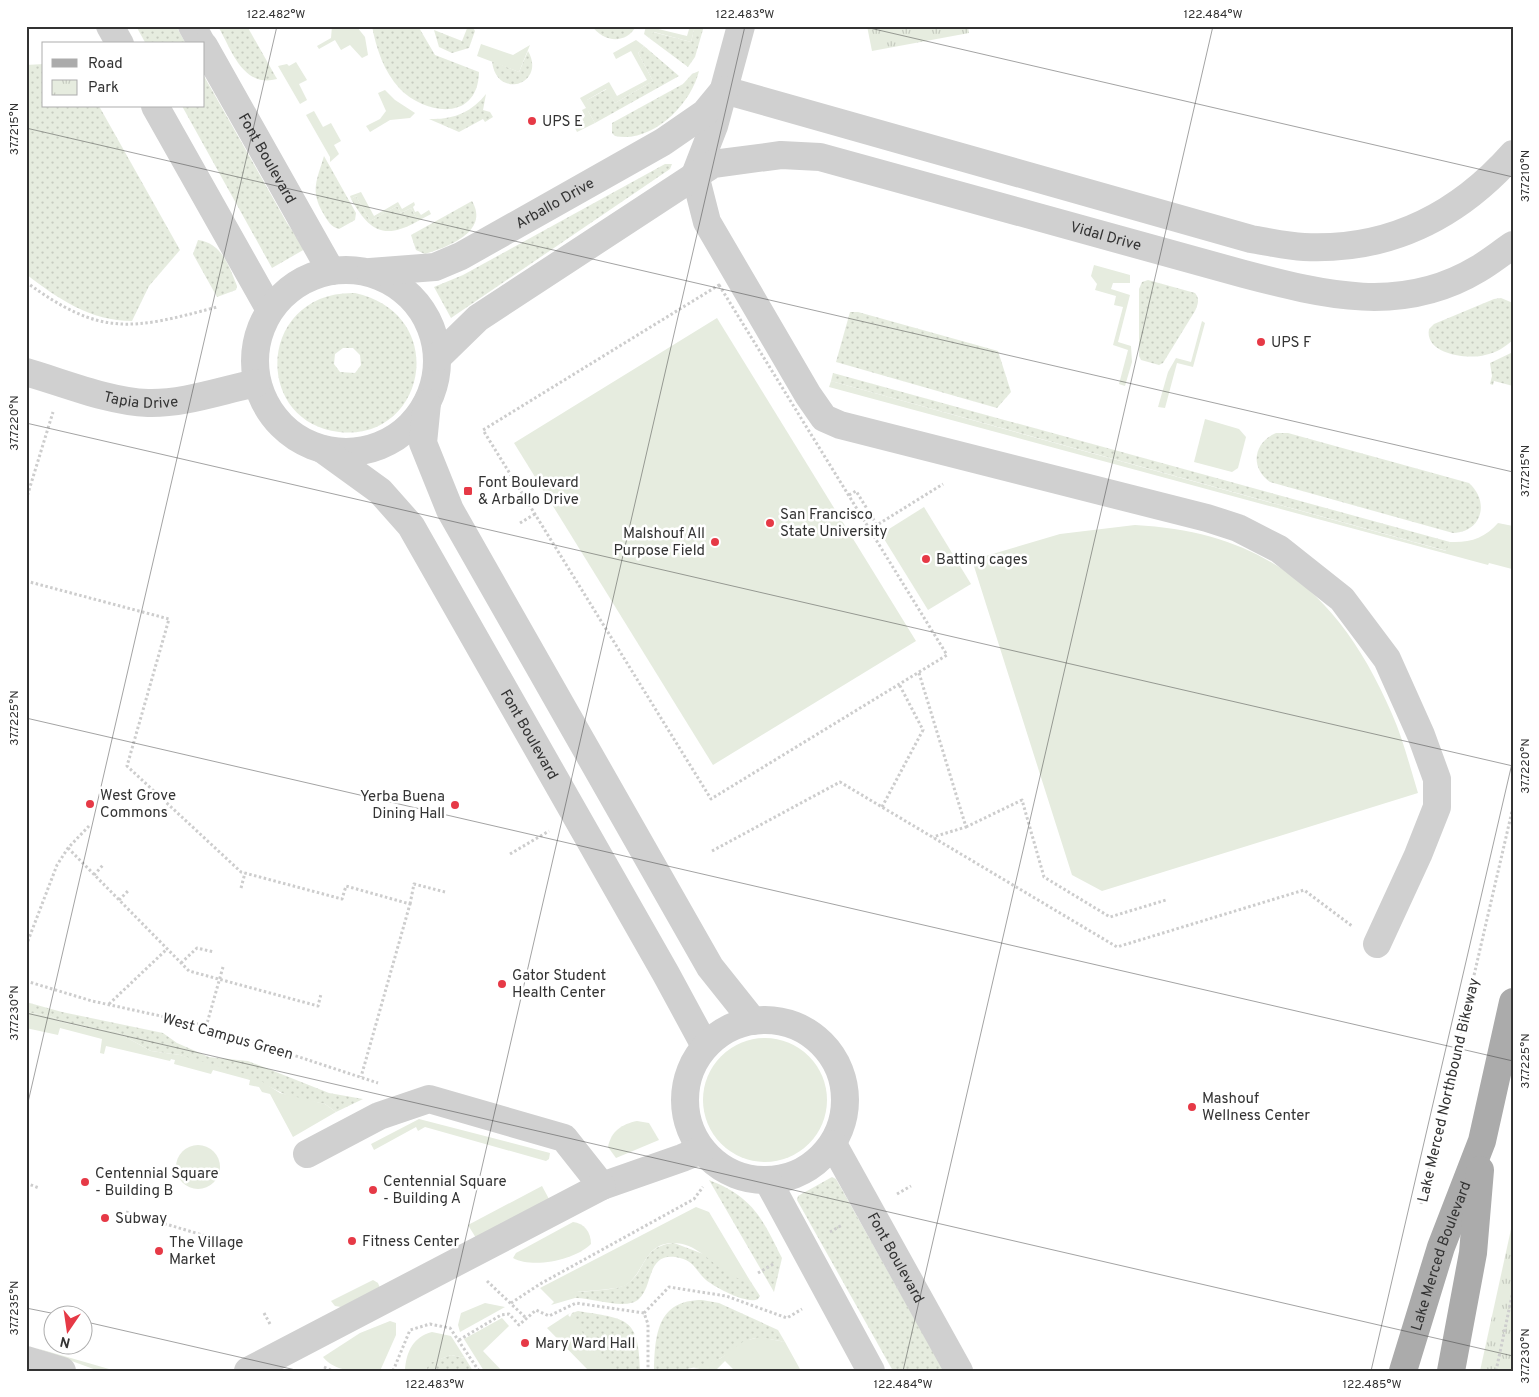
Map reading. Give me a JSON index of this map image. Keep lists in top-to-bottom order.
{
  "streets": {
    "main road": ["Lake Merced Boulevard"],
    "street": [
      "Font Boulevard",
      "Arballo Drive",
      "Vidal Drive",
      "Tapia Drive"
    ],
    "path": ["West Campus Green", "Lake Merced Northbound Bikeway"]
  },
  "crossings": [
    ["Font Boulevard", "Arballo Drive"],
    ["Arballo Drive", "Vidal Drive"]
  ],
  "places": {
    "other": [
      "UPS E",
      "UPS F",
      "San Francisco State University",
      "Malshouf All Purpose Field",
      "Batting cages",
      "West Grove Commons",
      "Yerba Buena Dining Hall",
      "Gator Student Health Center",
      "Mashouf Wellness Center",
      "Centennial Square - Building B",
      "Centennial Square - Building A",
      "Subway",
      "Fitness Center",
      "The Village Market",
      "Mary Ward Hall"
    ],
    "transit": ["Font Boulevard & Arballo Drive"]
  },
  "legend": ["Road", "Park"],
  "north": "bottom",
  "coordinates": [
    "122.482°W",
    "122.483°W",
    "122.484°W",
    "37.7215°N",
    "37.7210°N",
    "37.7220°N",
    "37.7225°N",
    "37.7230°N",
    "37.7235°N",
    "122.485°W"
  ]
}
